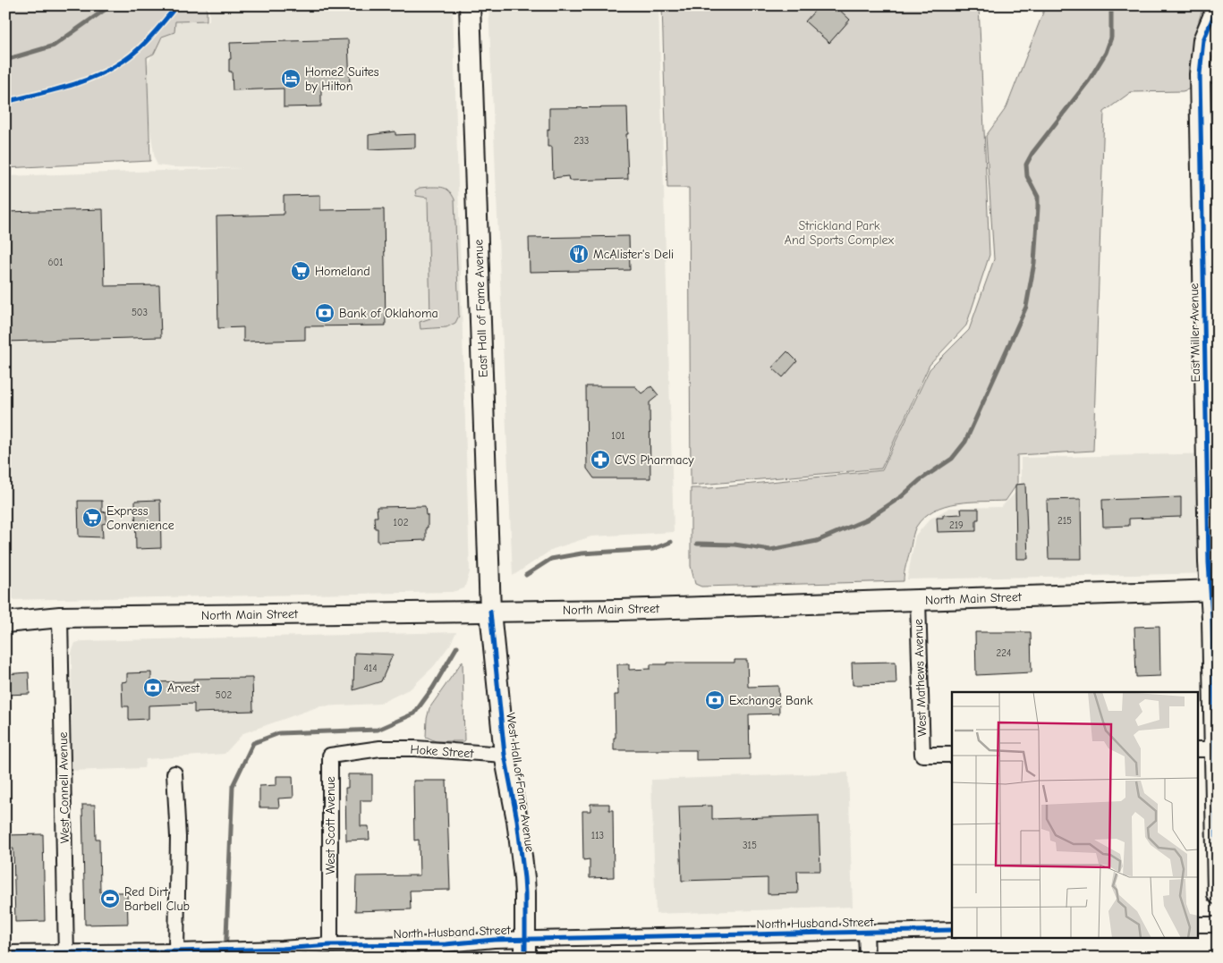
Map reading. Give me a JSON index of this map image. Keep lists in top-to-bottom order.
{
  "streets": {
    "main road": [
      "East Hall of Fame Avenue",
      "East Miller Avenue",
      "North Main Street",
      "West Hall of Fame Avenue"
    ],
    "street": [
      "West Mathews Avenue",
      "Hoke Street",
      "West Connell Avenue",
      "West Scott Avenue",
      "North Husband Street"
    ]
  },
  "crossings": [
    ["East Hall of Fame Avenue", "North Main Street"],
    ["East Hall of Fame Avenue", "West Hall of Fame Avenue"],
    ["East Miller Avenue", "North Main Street"],
    ["North Main Street", "West Mathews Avenue"],
    ["North Main Street", "West Hall of Fame Avenue"],
    ["North Main Street", "West Connell Avenue"],
    ["Hoke Street", "West Hall of Fame Avenue"],
    ["Hoke Street", "West Scott Avenue"],
    ["West Hall of Fame Avenue", "North Husband Street"],
    ["West Connell Avenue", "North Husband Street"],
    ["West Scott Avenue", "North Husband Street"]
  ],
  "parks": ["Strickland Park And Sports Complex"],
  "places": {
    "hotel": ["Home2 Suites by Hilton"],
    "restaurant": ["McAlister's Deli"],
    "supermarket": ["Homeland", "Express Convenience"],
    "bank": ["Bank of Oklahoma", "Arvest", "Exchange Bank"],
    "pharmacy": ["CVS Pharmacy"],
    "sports": ["Red Dirt Barbell Club"]
  },
  "house_numbers": [
    "233",
    "601",
    "503",
    "101",
    "215",
    "102",
    "219",
    "224",
    "414",
    "502",
    "113",
    "315"
  ]
}
